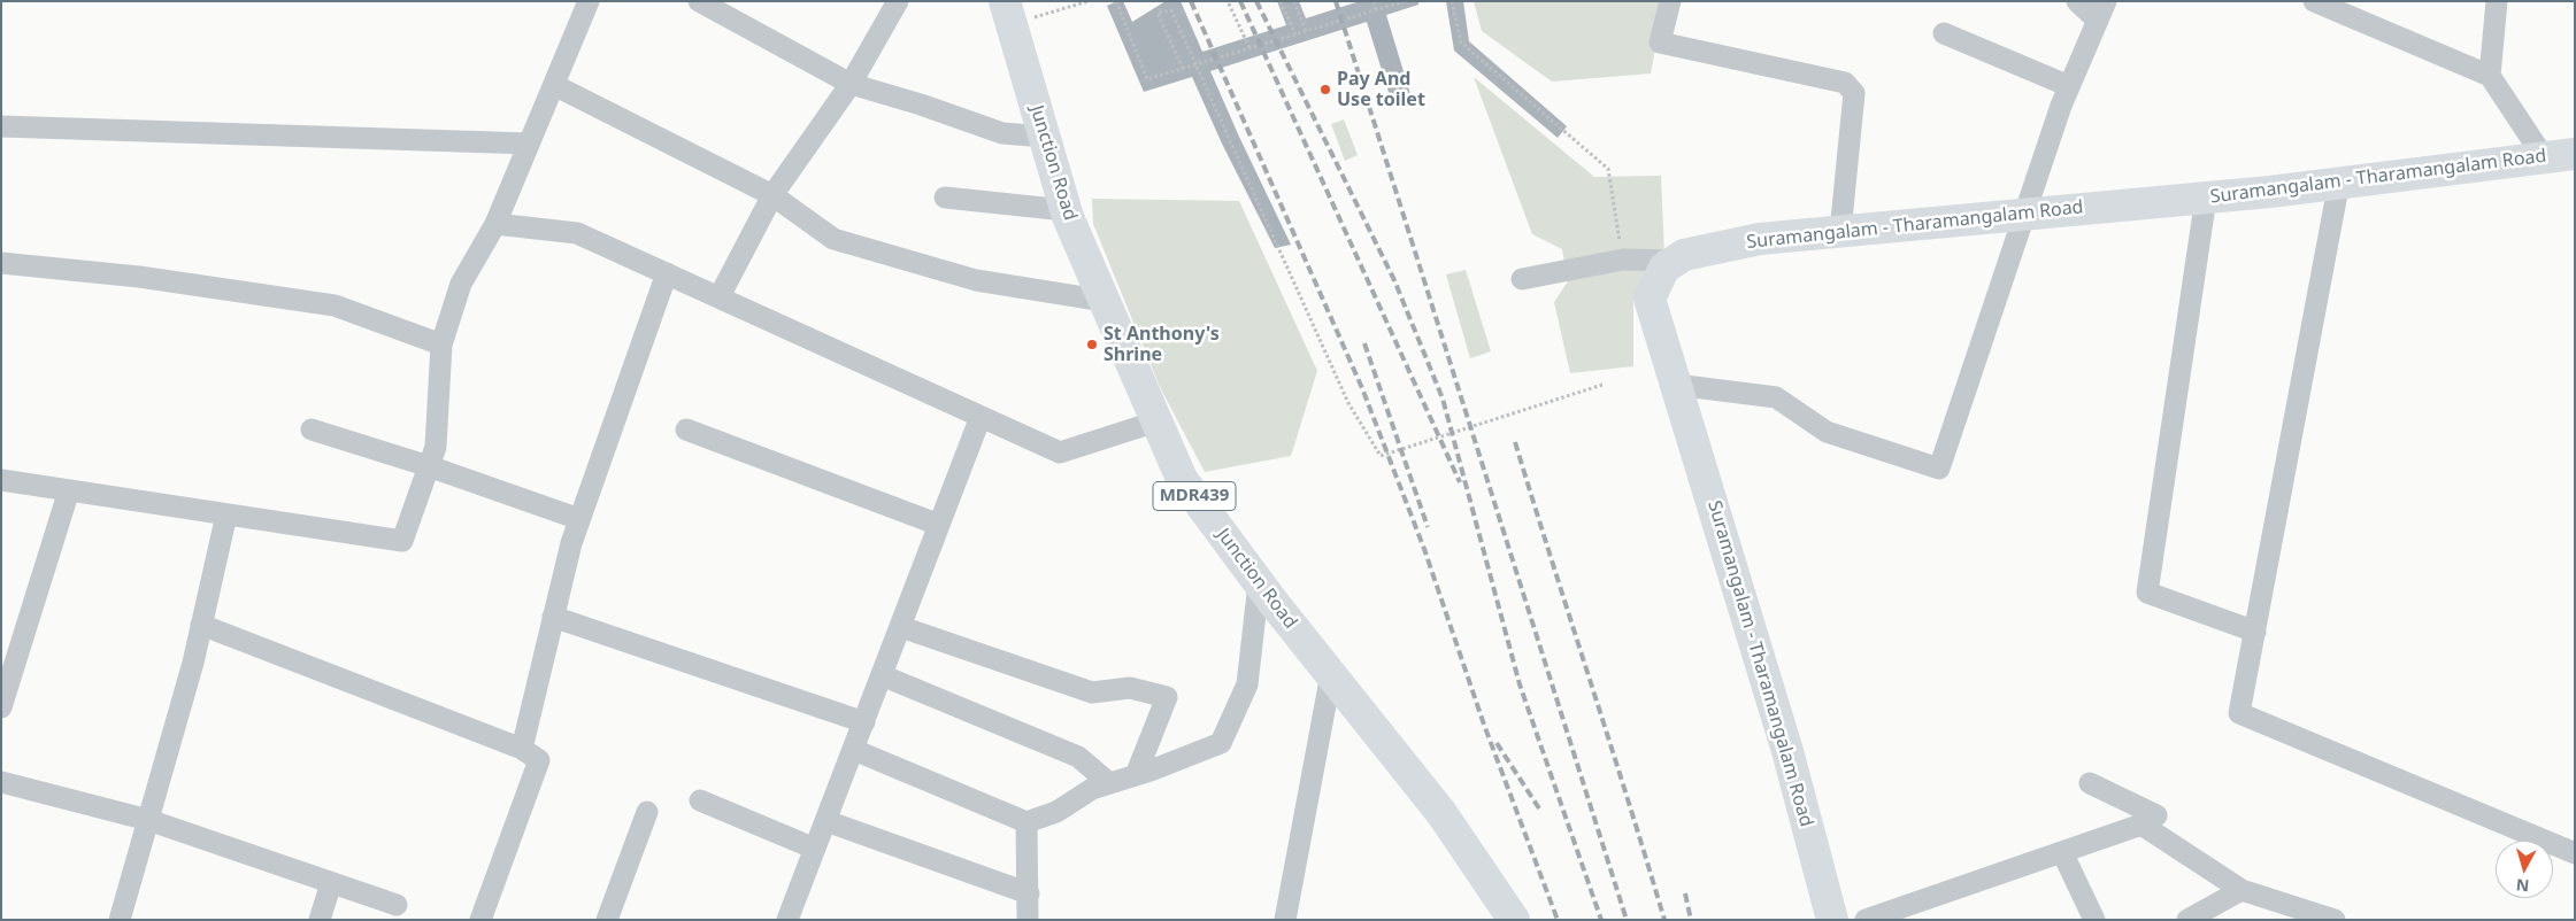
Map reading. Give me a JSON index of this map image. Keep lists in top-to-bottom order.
{
  "streets": {
    "main road": ["Junction Road", "Suramangalam - Tharamangalam Road", "MDR439"]
  },
  "places": ["Pay And Use toilet", "St Anthony's Shrine"],
  "north": "bottom"
}
